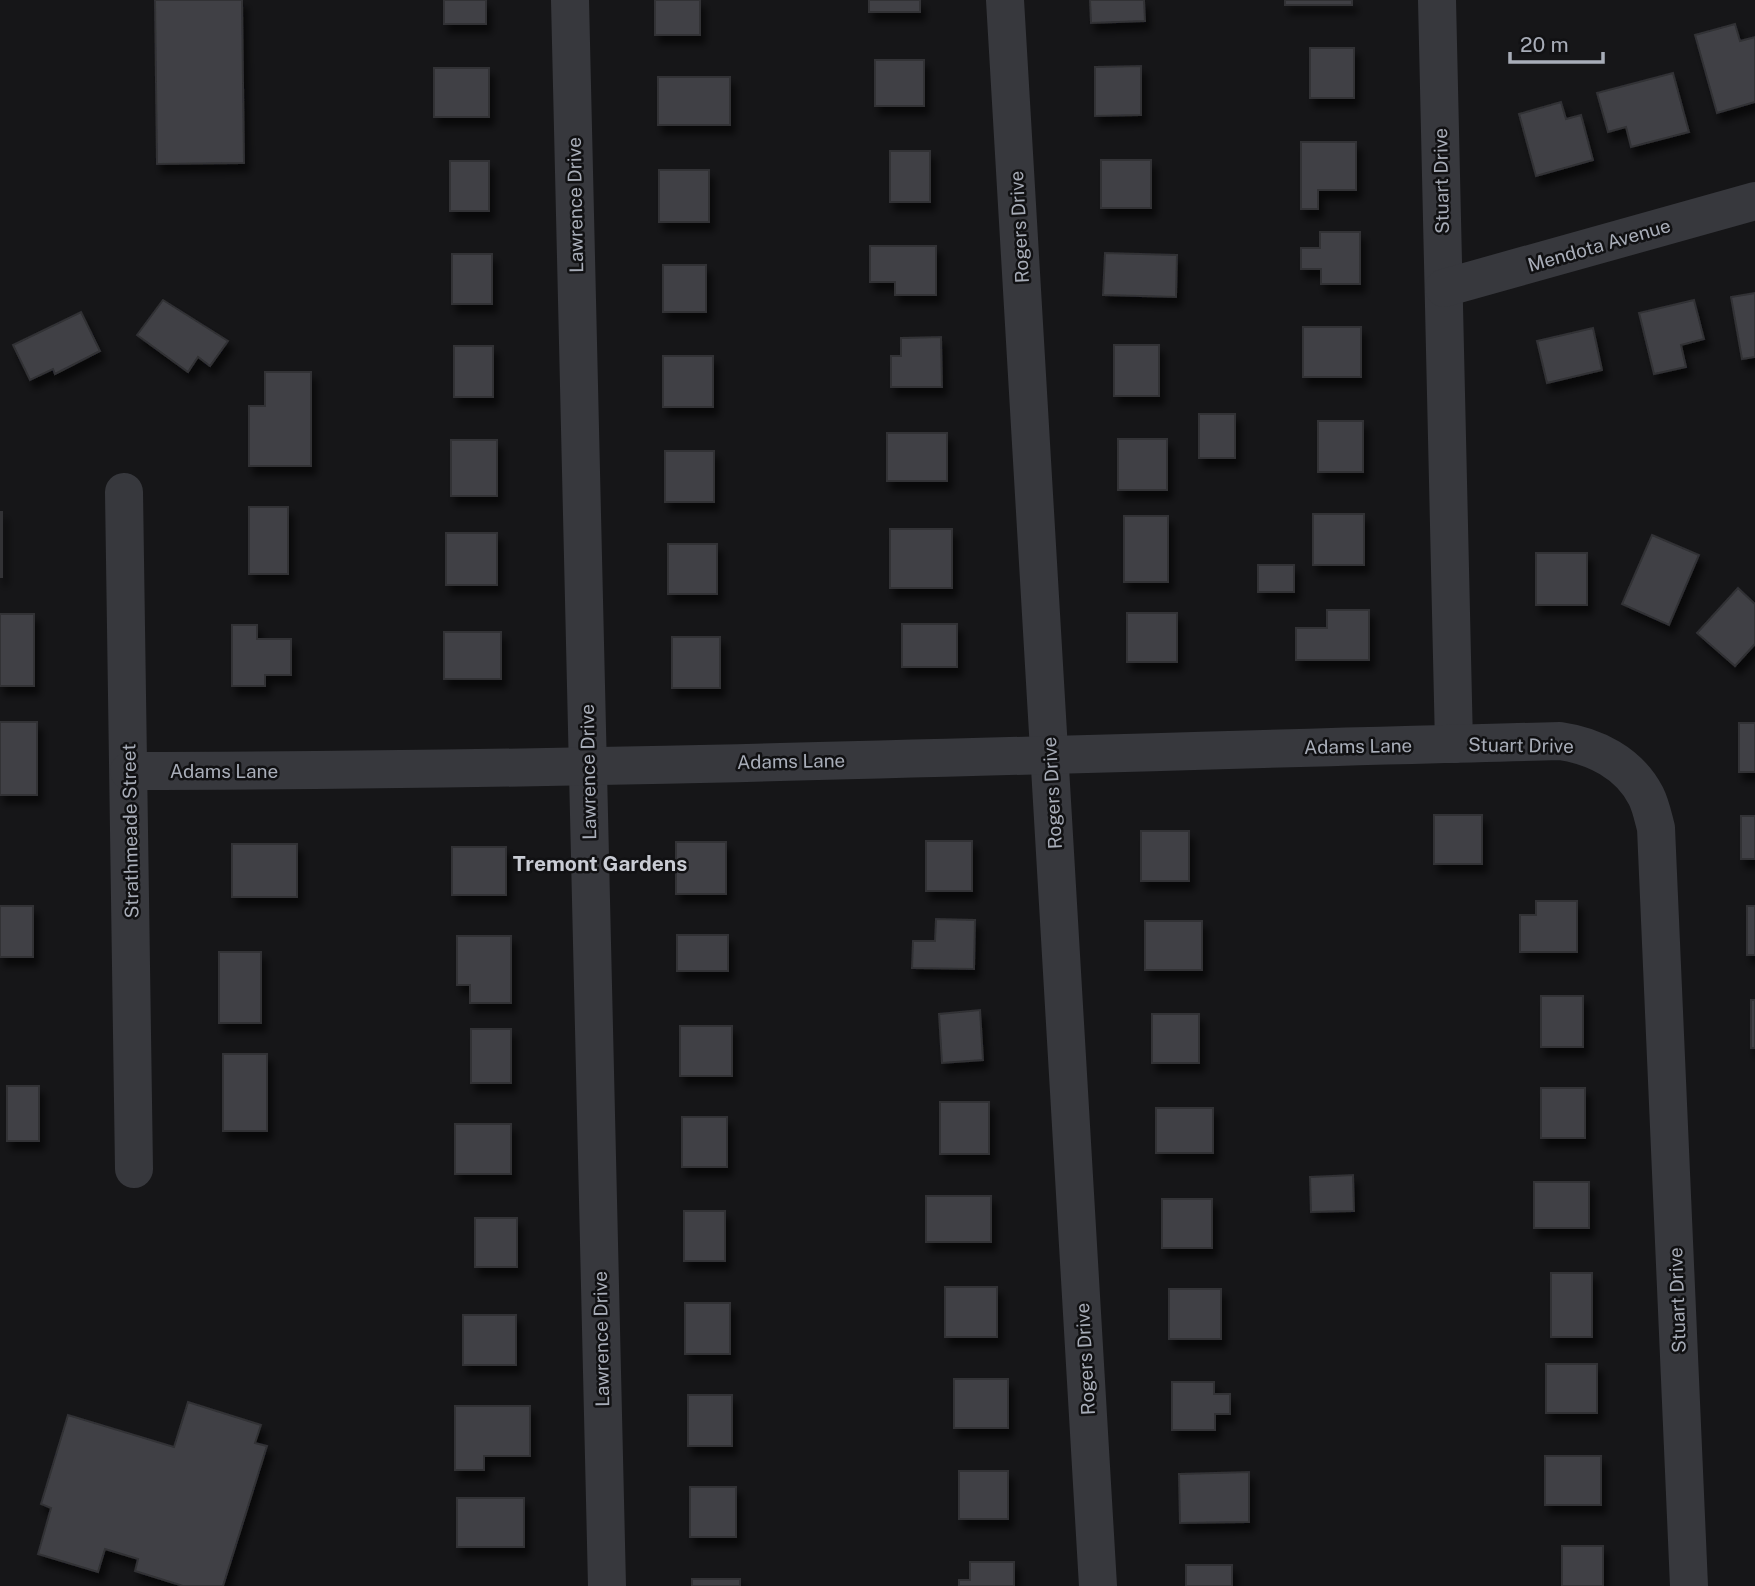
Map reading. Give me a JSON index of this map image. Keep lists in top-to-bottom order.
{
  "streets": {
    "street": [
      "Stuart Drive",
      "Lawrence Drive",
      "Rogers Drive",
      "Mendota Avenue",
      "Adams Lane",
      "Strathmeade Street"
    ]
  },
  "crossings": [
    ["Stuart Drive", "Mendota Avenue"],
    ["Stuart Drive", "Adams Lane"],
    ["Lawrence Drive", "Adams Lane"],
    ["Rogers Drive", "Adams Lane"],
    ["Adams Lane", "Strathmeade Street"]
  ],
  "districts": ["Tremont Gardens"],
  "scale_bar": "20 m"
}
